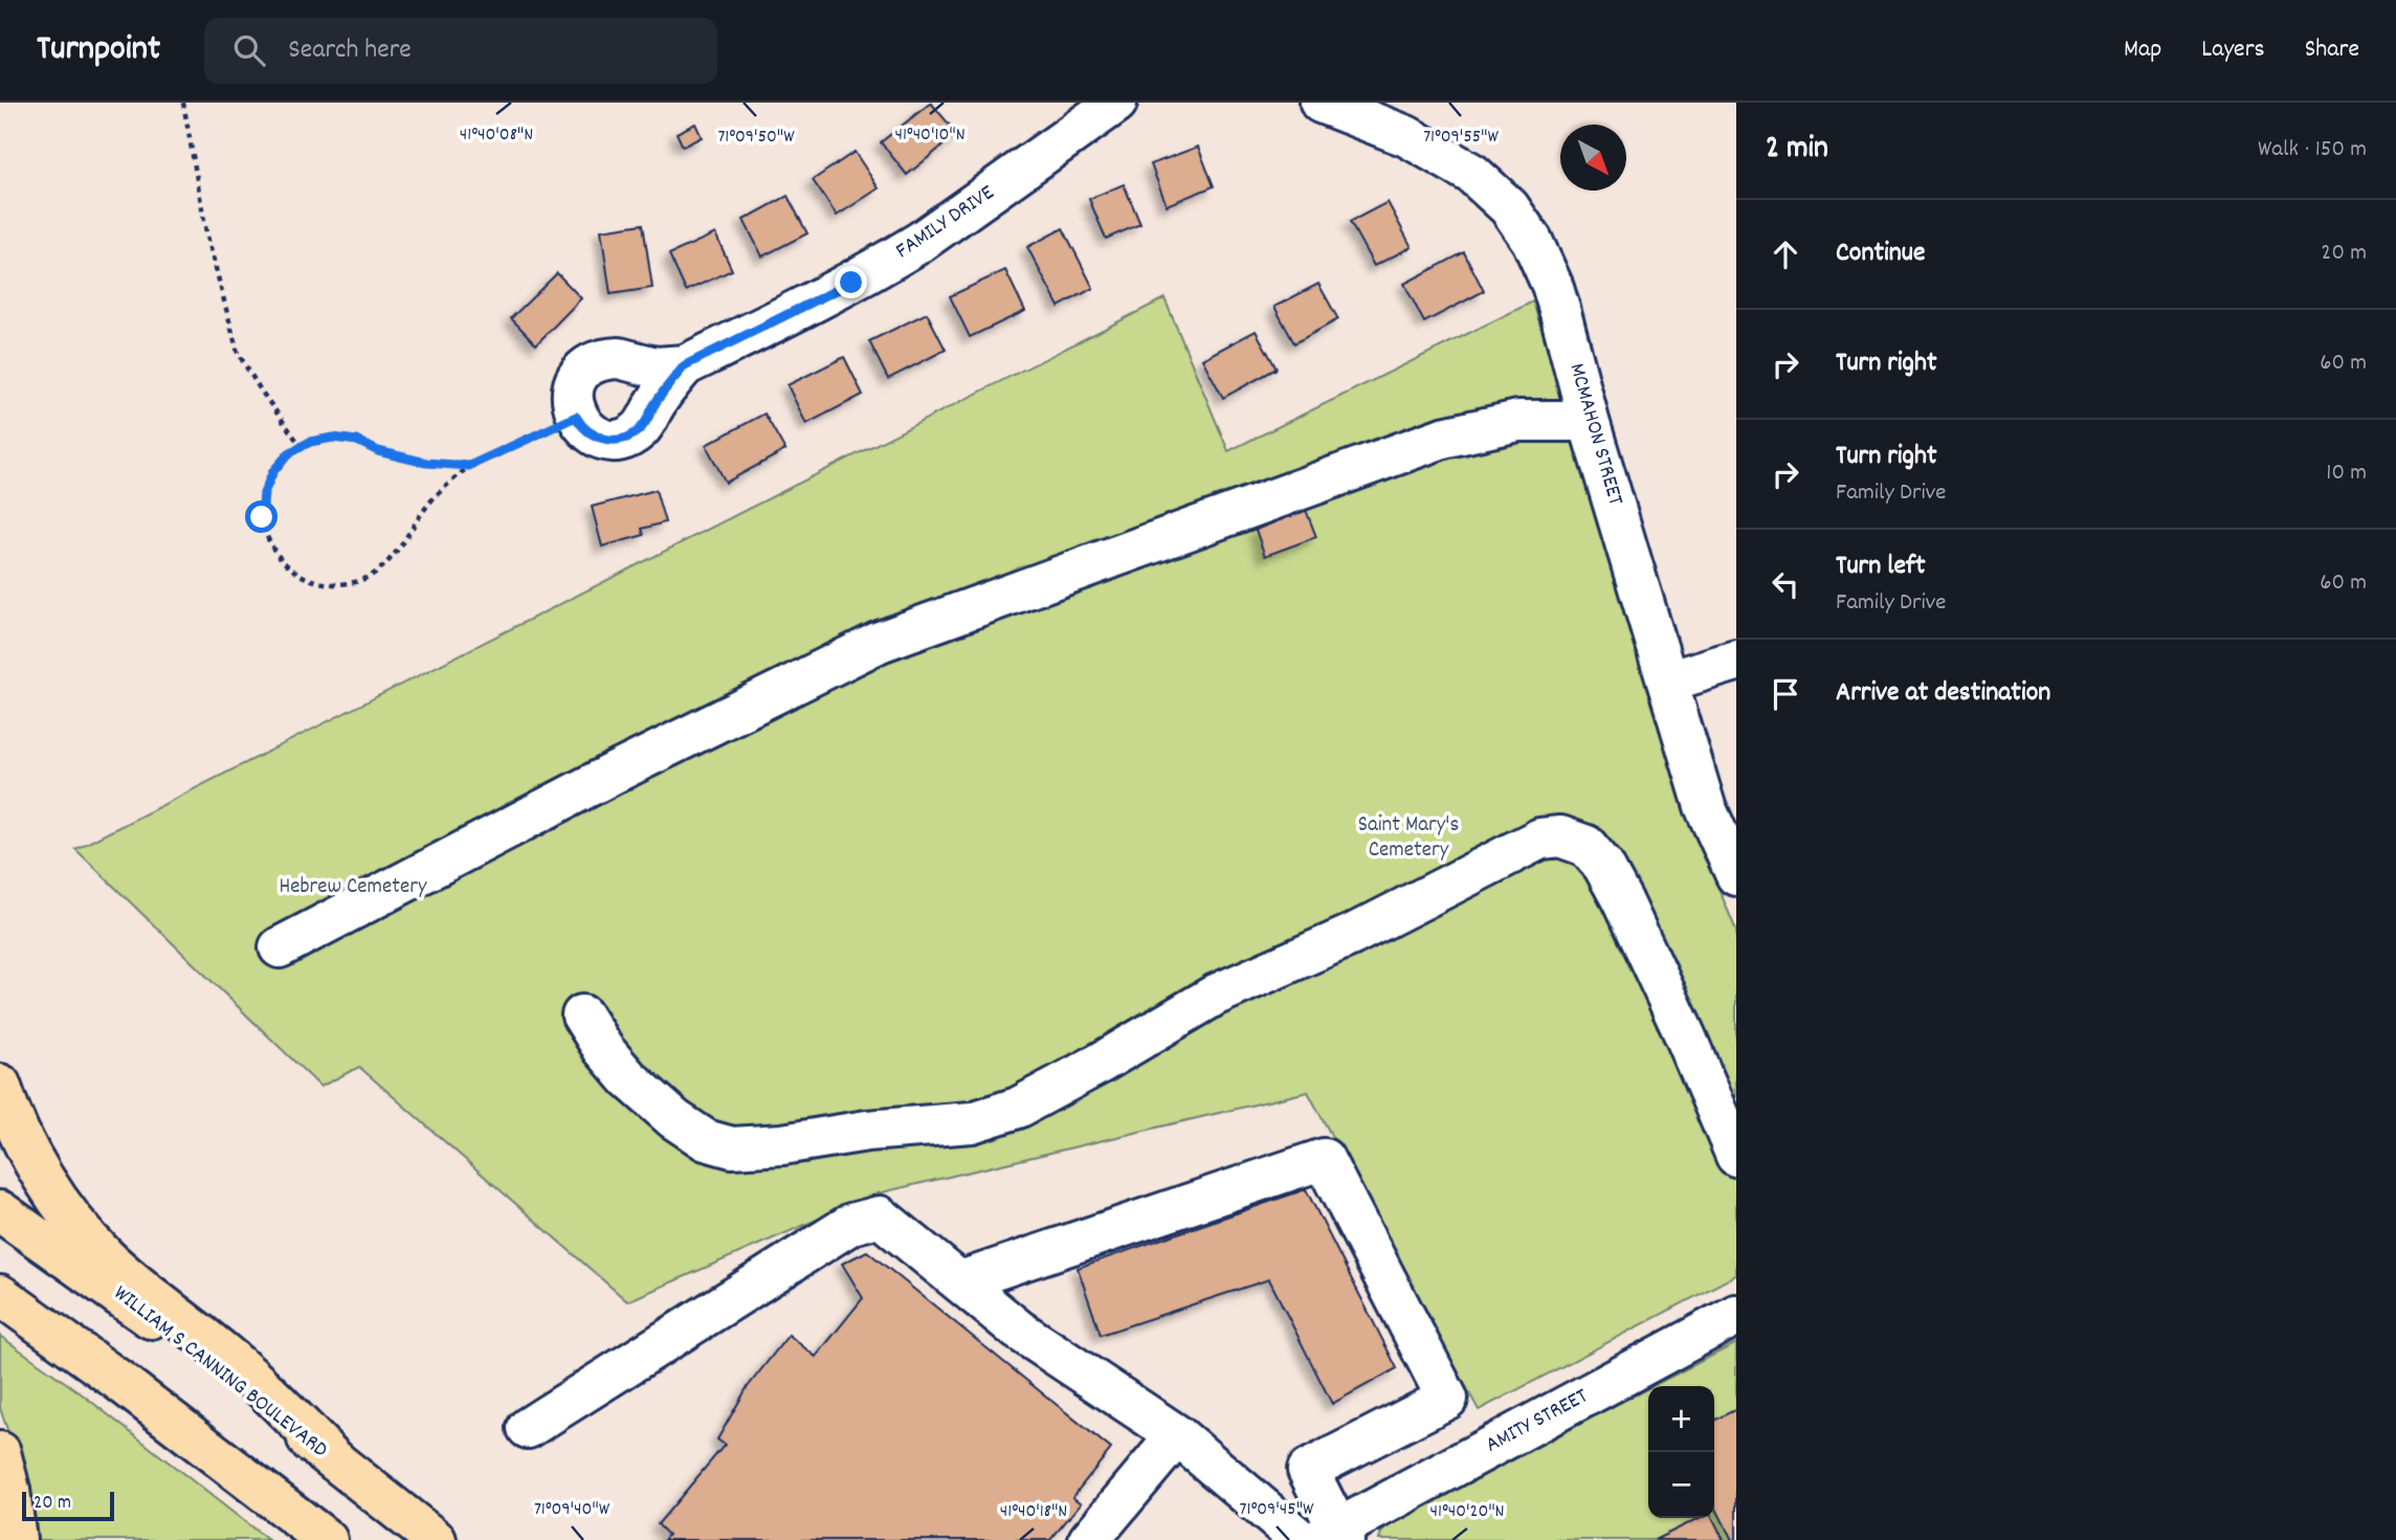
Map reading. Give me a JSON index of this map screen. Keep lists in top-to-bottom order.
{
  "streets": {
    "main road": ["WILLIAM S CANNING BOULEVARD"],
    "street": ["FAMILY DRIVE", "MCMAHON STREET", "AMITY STREET"]
  },
  "parks": ["Saint Mary's Cemetery", "Hebrew Cemetery"],
  "scale_bar": "20 m",
  "north": "bottom right",
  "page": {
    "header": "Turnpoint",
    "search": "Search here",
    "nav": ["Map", "Layers", "Share"],
    "heading": ["2 min", "Walk · 150 m"],
    "list": [
      ["Continue", "20 m"],
      ["Turn right", "60 m"],
      ["Turn right", "Family Drive", "10 m"],
      ["Turn left", "Family Drive", "60 m"],
      "Arrive at destination"
    ],
    "map_buttons": ["+", "−"],
    "scale": "20 m"
  },
  "coordinates": [
    "41°40'08\"N",
    "41°40'10\"N",
    "71°09'50\"W",
    "71°09'55\"W",
    "71°09'40\"W",
    "71°09'45\"W",
    "41°40'18\"N",
    "41°40'20\"N"
  ]
}
